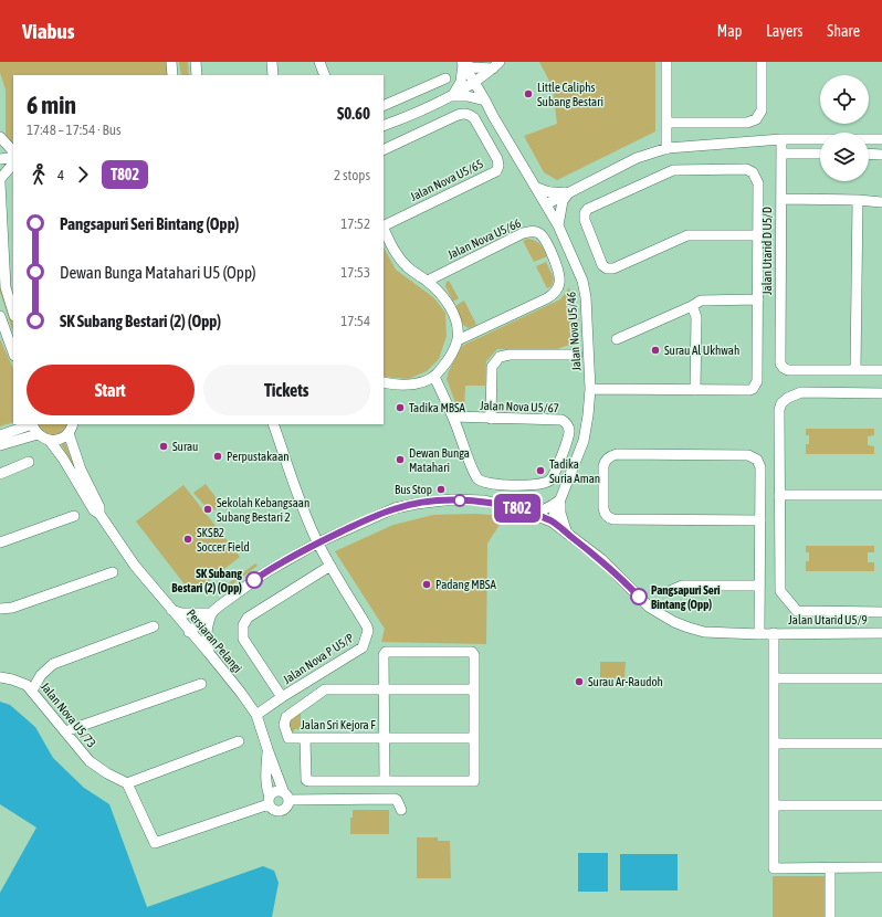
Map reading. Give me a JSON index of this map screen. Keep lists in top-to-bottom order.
{
  "streets": {
    "street": [
      "Jalan Nova U5/65",
      "Jalan Nova U5/66",
      "Jalan Utarid D U5/D",
      "Jalan Nova U5/46",
      "Jalan Nova U5/67",
      "Jalan Utarid U5/9",
      "Persiaran Pelangi",
      "Jalan Nova P U5/P",
      "Jalan Nova U5/73",
      "Jalan Sri Kejora F"
    ]
  },
  "crossings": [
    ["Jalan Nova U5/46", "Jalan Utarid U5/9"],
    ["Jalan Utarid U5/9", "Persiaran Pelangi"],
    ["Jalan Utarid U5/9", "Jalan Nova P U5/P"],
    ["Persiaran Pelangi", "Jalan Nova P U5/P"]
  ],
  "places": [
    "Little Caliphs Subang Bestari",
    "Surau Al Ukhwah",
    "Tadika MBSA",
    "Surau",
    "Perpustakaan",
    "Dewan Bunga Matahari",
    "Tadika Suria Aman",
    "Bus Stop",
    "Sekolah Kebangsaan Subang Bestari 2",
    "SKSB2 Soccer Field",
    "SK Subang Bestari (2) (Opp)",
    "Padang MBSA",
    "Pangsapuri Seri Bintang (Opp)",
    "Surau Ar-Raudoh"
  ],
  "lines": ["bus line T802"],
  "page": {
    "header": "Viabus",
    "nav": ["Map", "Layers", "Share"],
    "on_map": "T802",
    "heading": ["6 min", "17:48 – 17:54 · Bus", "$0.60"],
    "legs": ["4", "T802", "2 stops"],
    "list": [
      {
        "name": "Pangsapuri Seri Bintang (Opp)",
        "value": "17:52"
      },
      {
        "name": "Dewan Bunga Matahari U5 (Opp)",
        "value": "17:53"
      },
      {
        "name": "SK Subang Bestari (2) (Opp)",
        "value": "17:54"
      }
    ],
    "buttons": ["Start", "Tickets"]
  }
}
